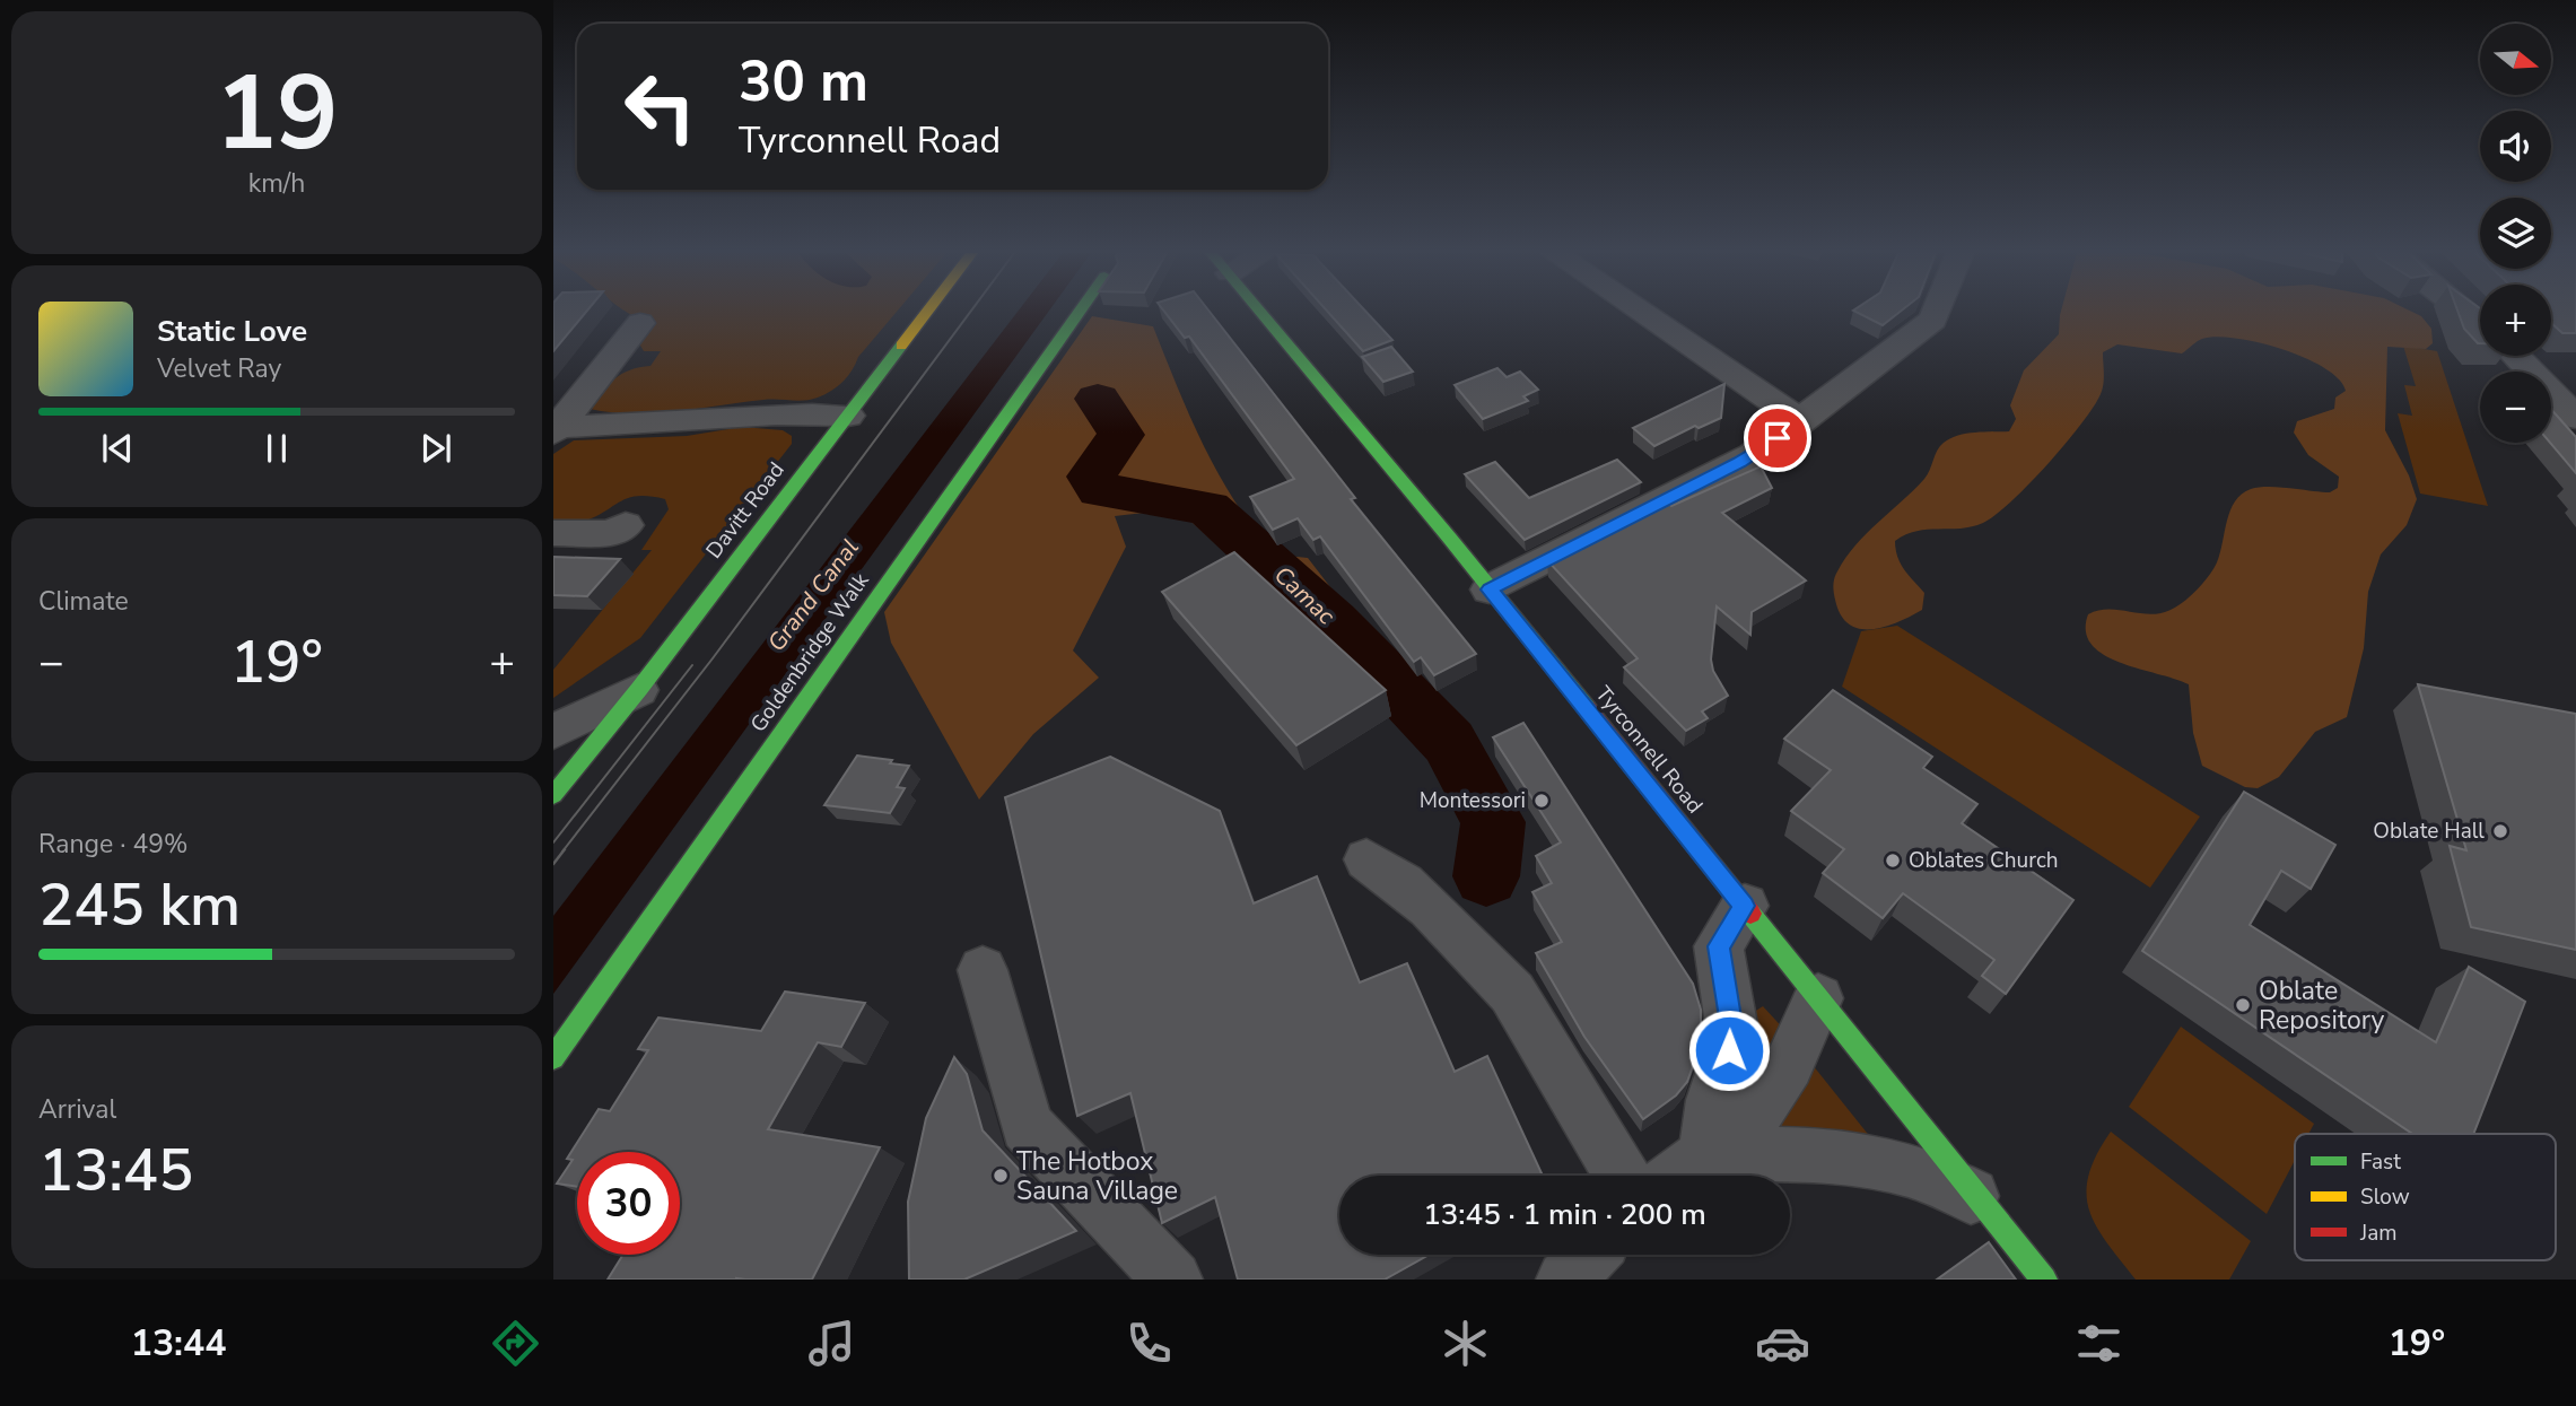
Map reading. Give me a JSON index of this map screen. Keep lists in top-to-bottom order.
{
  "streets": {
    "main road": ["Davitt Road", "Goldenbridge Walk", "Tyrconnell Road"]
  },
  "water": ["Grand Canal", "Camac"],
  "places": [
    "Montessori",
    "Oblate Hall",
    "Oblates Church",
    "Oblate Repository",
    "The Hotbox Sauna Village"
  ],
  "legend": ["Fast", "Slow", "Jam"],
  "north": "right",
  "page": {
    "tile": [
      ["19", "km/h"],
      "Climate",
      ["Range · 49%", "245 km"],
      ["Arrival", "13:45"]
    ],
    "map_buttons": ["+", "−"],
    "turn": ["30 m", "Tyrconnell Road"],
    "song": ["Static Love", "Velvet Ray"],
    "heat": ["−", "19°", "+"],
    "limit": "30",
    "trip": "13:45 · 1 min · 200 m",
    "tabs": ["13:44", "19°"]
  }
}
